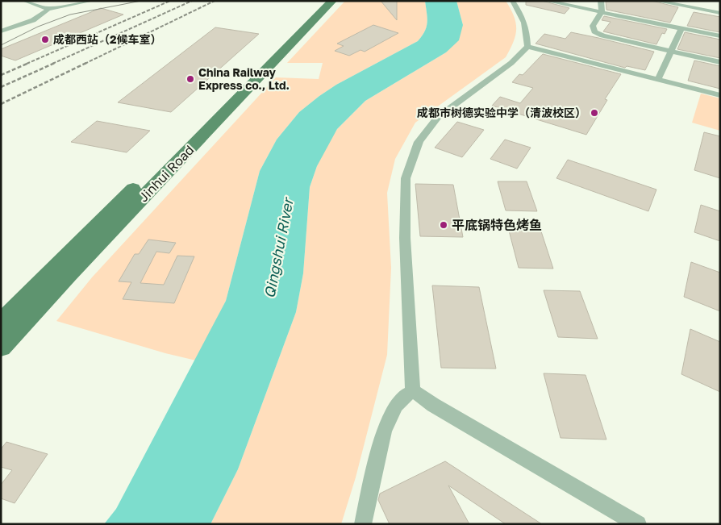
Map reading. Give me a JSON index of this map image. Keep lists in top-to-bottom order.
{
  "streets": {
    "main road": ["Jinhui Road"]
  },
  "water": ["Qingshui River"],
  "places": [
    "成都西站（2候车室）",
    "China Railway Express co., Ltd.",
    "成都市树德实验中学（清波校区）",
    "平底锅特色烤鱼"
  ]
}
